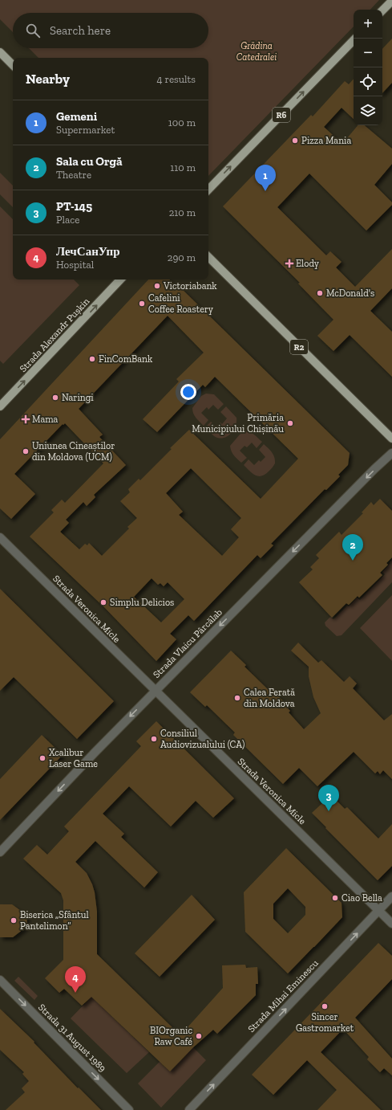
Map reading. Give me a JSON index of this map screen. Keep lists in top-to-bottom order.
{
  "streets": {
    "main road": ["R6", "Strada Alexandr Pușkin", "R2"],
    "street": [
      "Strada Veronica Micle",
      "Strada Vlaicu Pârcălab",
      "Strada Mihai Eminescu",
      "Strada 31 August 1989"
    ]
  },
  "crossings": [
    ["Strada Veronica Micle", "Strada Vlaicu Pârcălab"],
    ["Strada Veronica Micle", "Strada Mihai Eminescu"]
  ],
  "one_way": [
    "Strada Alexandr Pușkin",
    "Strada Vlaicu Pârcălab",
    "Strada Mihai Eminescu",
    "Strada 31 August 1989"
  ],
  "parks": ["Grădina Catedralei"],
  "places": {
    "other": [
      "Pizza Mania",
      "Victoriabank",
      "McDonald's",
      "Cafelini Coffee Roastery",
      "FinComBank",
      "Naringi",
      "Primăria Municipiului Chișinău",
      "Uniunea Cineaștilor din Moldova (UCM)",
      "Simplu Delicios",
      "Calea Ferată din Moldova",
      "Consiliul Audiovizualului (CA)",
      "Xcalibur Laser Game",
      "Ciao Bella",
      "Biserica „Sfântul Pantelimon”",
      "Sincer Gastromarket",
      "BIOrganic Raw Café"
    ],
    "health": ["Elody", "Mama"]
  },
  "page": {
    "map_buttons": ["+", "−"],
    "search": "Search here",
    "heading": ["Nearby", "4 results"],
    "list": [
      {
        "mark": "1",
        "name": "Gemeni",
        "note": "Supermarket",
        "value": "100 m"
      },
      {
        "mark": "2",
        "name": "Sala cu Orgă",
        "note": "Theatre",
        "value": "110 m"
      },
      {
        "mark": "3",
        "name": "PT-145",
        "note": "Place",
        "value": "210 m"
      },
      {
        "mark": "4",
        "name": "ЛечСанУпр",
        "note": "Hospital",
        "value": "290 m"
      }
    ],
    "pins": [
      "1",
      "2",
      "3",
      "4"
    ]
  }
}
